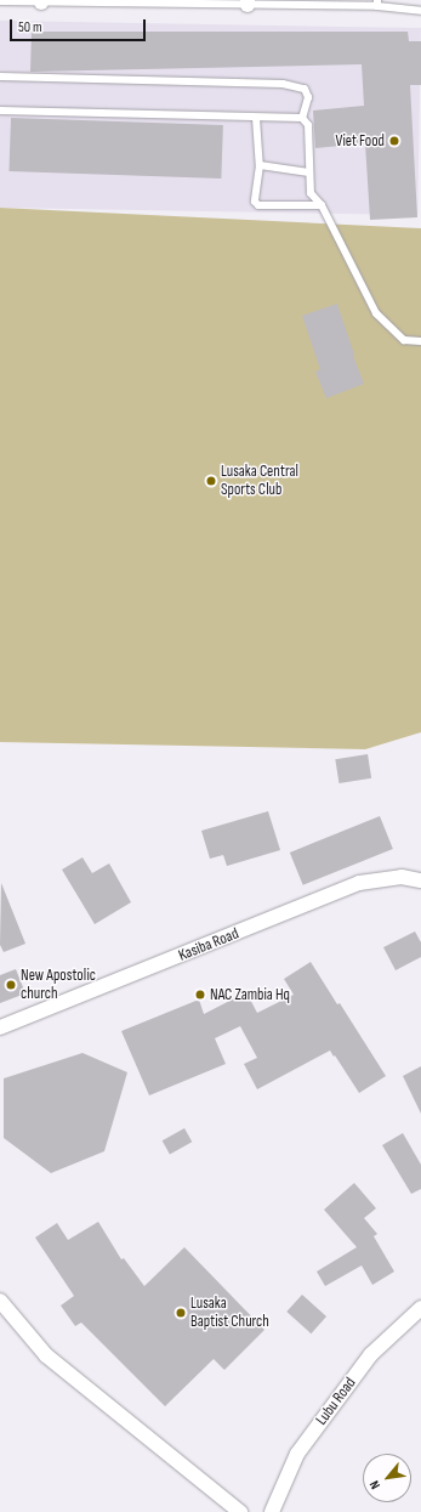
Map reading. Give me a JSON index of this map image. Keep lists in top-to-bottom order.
{
  "streets": {
    "street": ["Kasiba Road", "Lubu Road"]
  },
  "places": [
    "Viet Food",
    "Lusaka Central Sports Club",
    "New Apostolic church",
    "NAC Zambia Hq",
    "Lusaka Baptist Church"
  ],
  "scale_bar": "50 m",
  "north": "bottom left"
}
